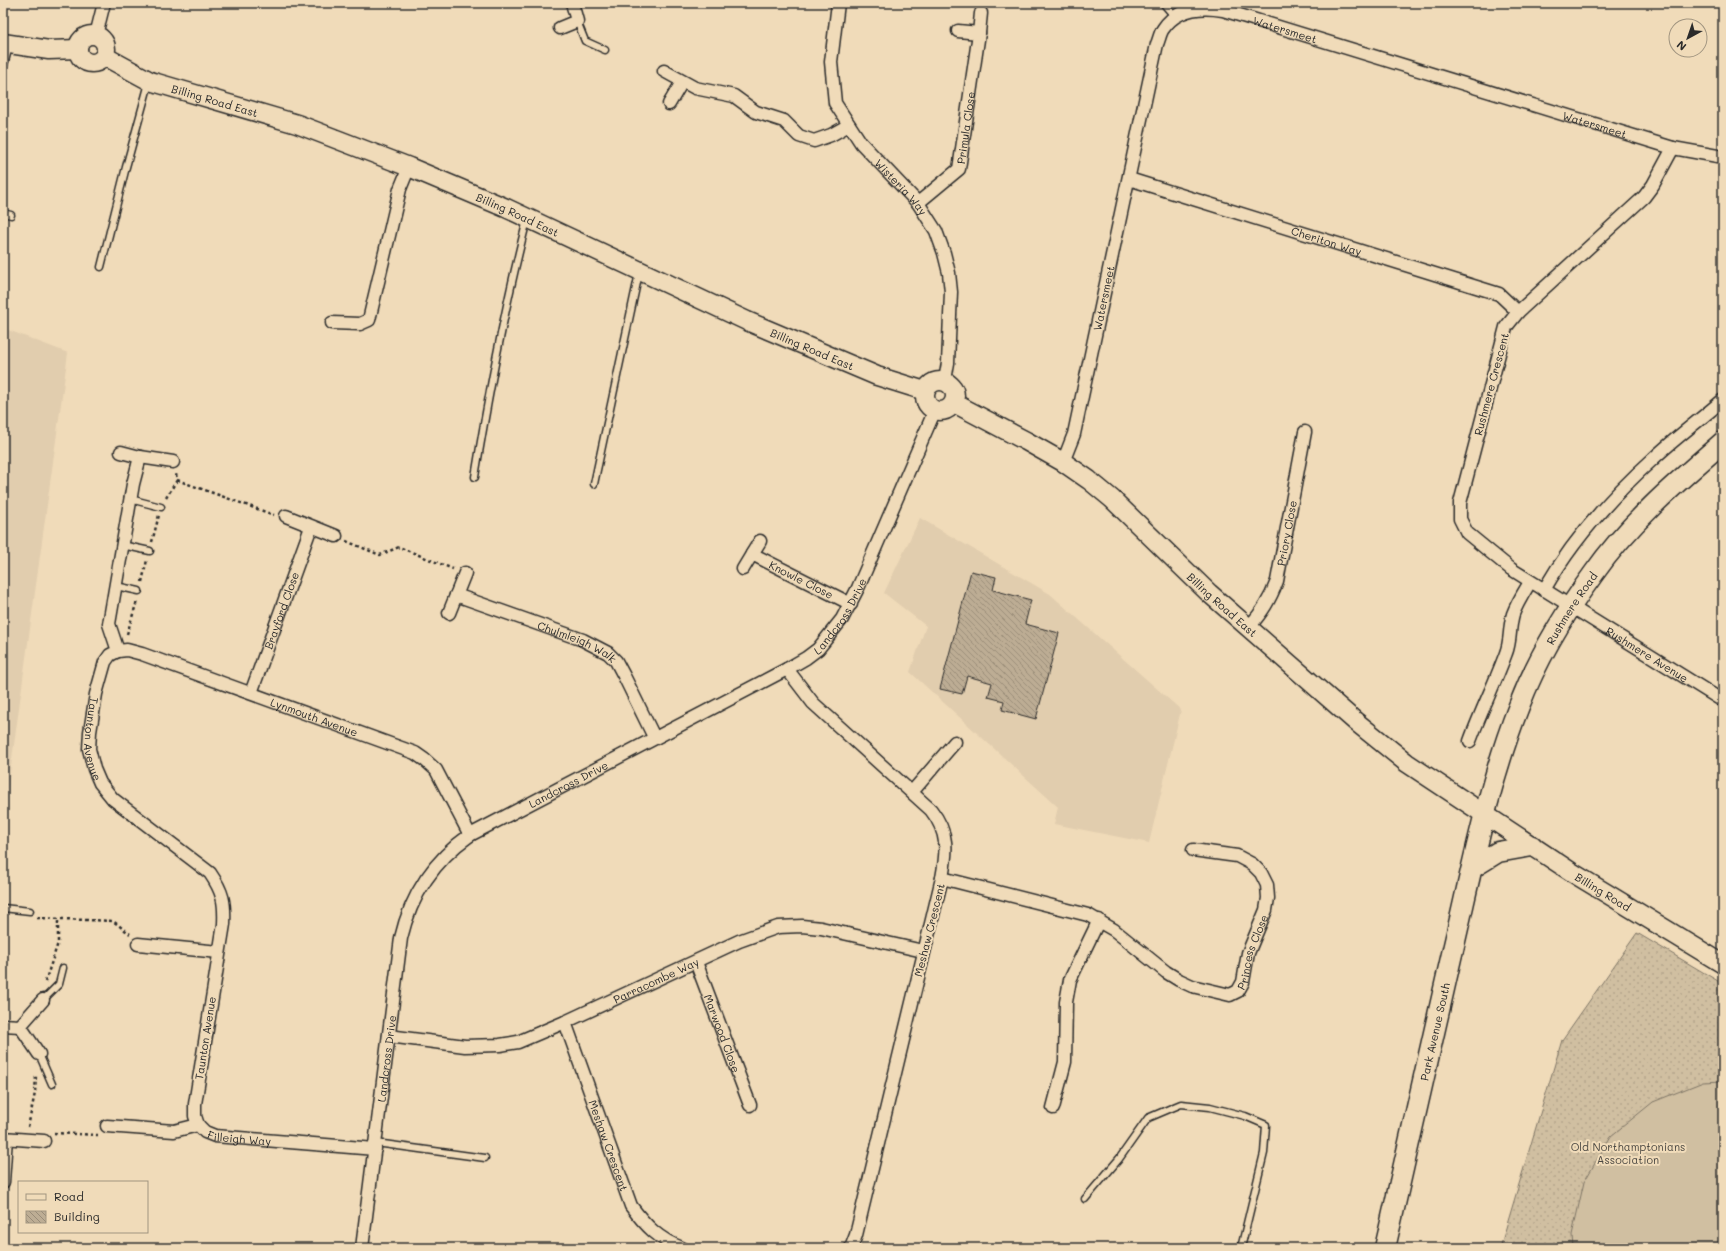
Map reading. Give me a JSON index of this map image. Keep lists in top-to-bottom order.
{
  "streets": {
    "main road": ["Rushmere Road", "Park Avenue South"],
    "street": [
      "Watersmeet",
      "Billing Road East",
      "Primula Close",
      "Wisteria Way",
      "Cheriton Way",
      "Rushmere Crescent",
      "Priory Close",
      "Knowle Close",
      "Brayford Close",
      "Landcross Drive",
      "Chulmleigh Walk",
      "Rushmere Avenue",
      "Lynmouth Avenue",
      "Taunton Avenue",
      "Billing Road",
      "Meshaw Crescent",
      "Princess Close",
      "Parracombe Way",
      "Marwood Close",
      "Filleigh Way"
    ]
  },
  "crossings": [
    ["Watersmeet", "Billing Road East"],
    ["Watersmeet", "Cheriton Way"],
    ["Watersmeet", "Rushmere Crescent"],
    ["Billing Road East", "Wisteria Way"],
    ["Billing Road East", "Priory Close"],
    ["Billing Road East", "Rushmere Road"],
    ["Billing Road East", "Landcross Drive"],
    ["Billing Road East", "Billing Road"],
    ["Billing Road East", "Park Avenue South"],
    ["Primula Close", "Wisteria Way"],
    ["Wisteria Way", "Landcross Drive"],
    ["Cheriton Way", "Rushmere Crescent"],
    ["Rushmere Crescent", "Rushmere Road"],
    ["Rushmere Crescent", "Rushmere Avenue"],
    ["Knowle Close", "Landcross Drive"],
    ["Rushmere Road", "Rushmere Avenue"],
    ["Rushmere Road", "Billing Road"],
    ["Rushmere Road", "Park Avenue South"],
    ["Brayford Close", "Lynmouth Avenue"],
    ["Landcross Drive", "Chulmleigh Walk"],
    ["Landcross Drive", "Lynmouth Avenue"],
    ["Landcross Drive", "Meshaw Crescent"],
    ["Landcross Drive", "Parracombe Way"],
    ["Landcross Drive", "Filleigh Way"],
    ["Lynmouth Avenue", "Taunton Avenue"],
    ["Taunton Avenue", "Filleigh Way"],
    ["Billing Road", "Park Avenue South"],
    ["Meshaw Crescent", "Princess Close"],
    ["Meshaw Crescent", "Parracombe Way"],
    ["Parracombe Way", "Marwood Close"]
  ],
  "parks": ["Old Northamptonians Association"],
  "legend": ["Road", "Building"],
  "north": "bottom left"
}
